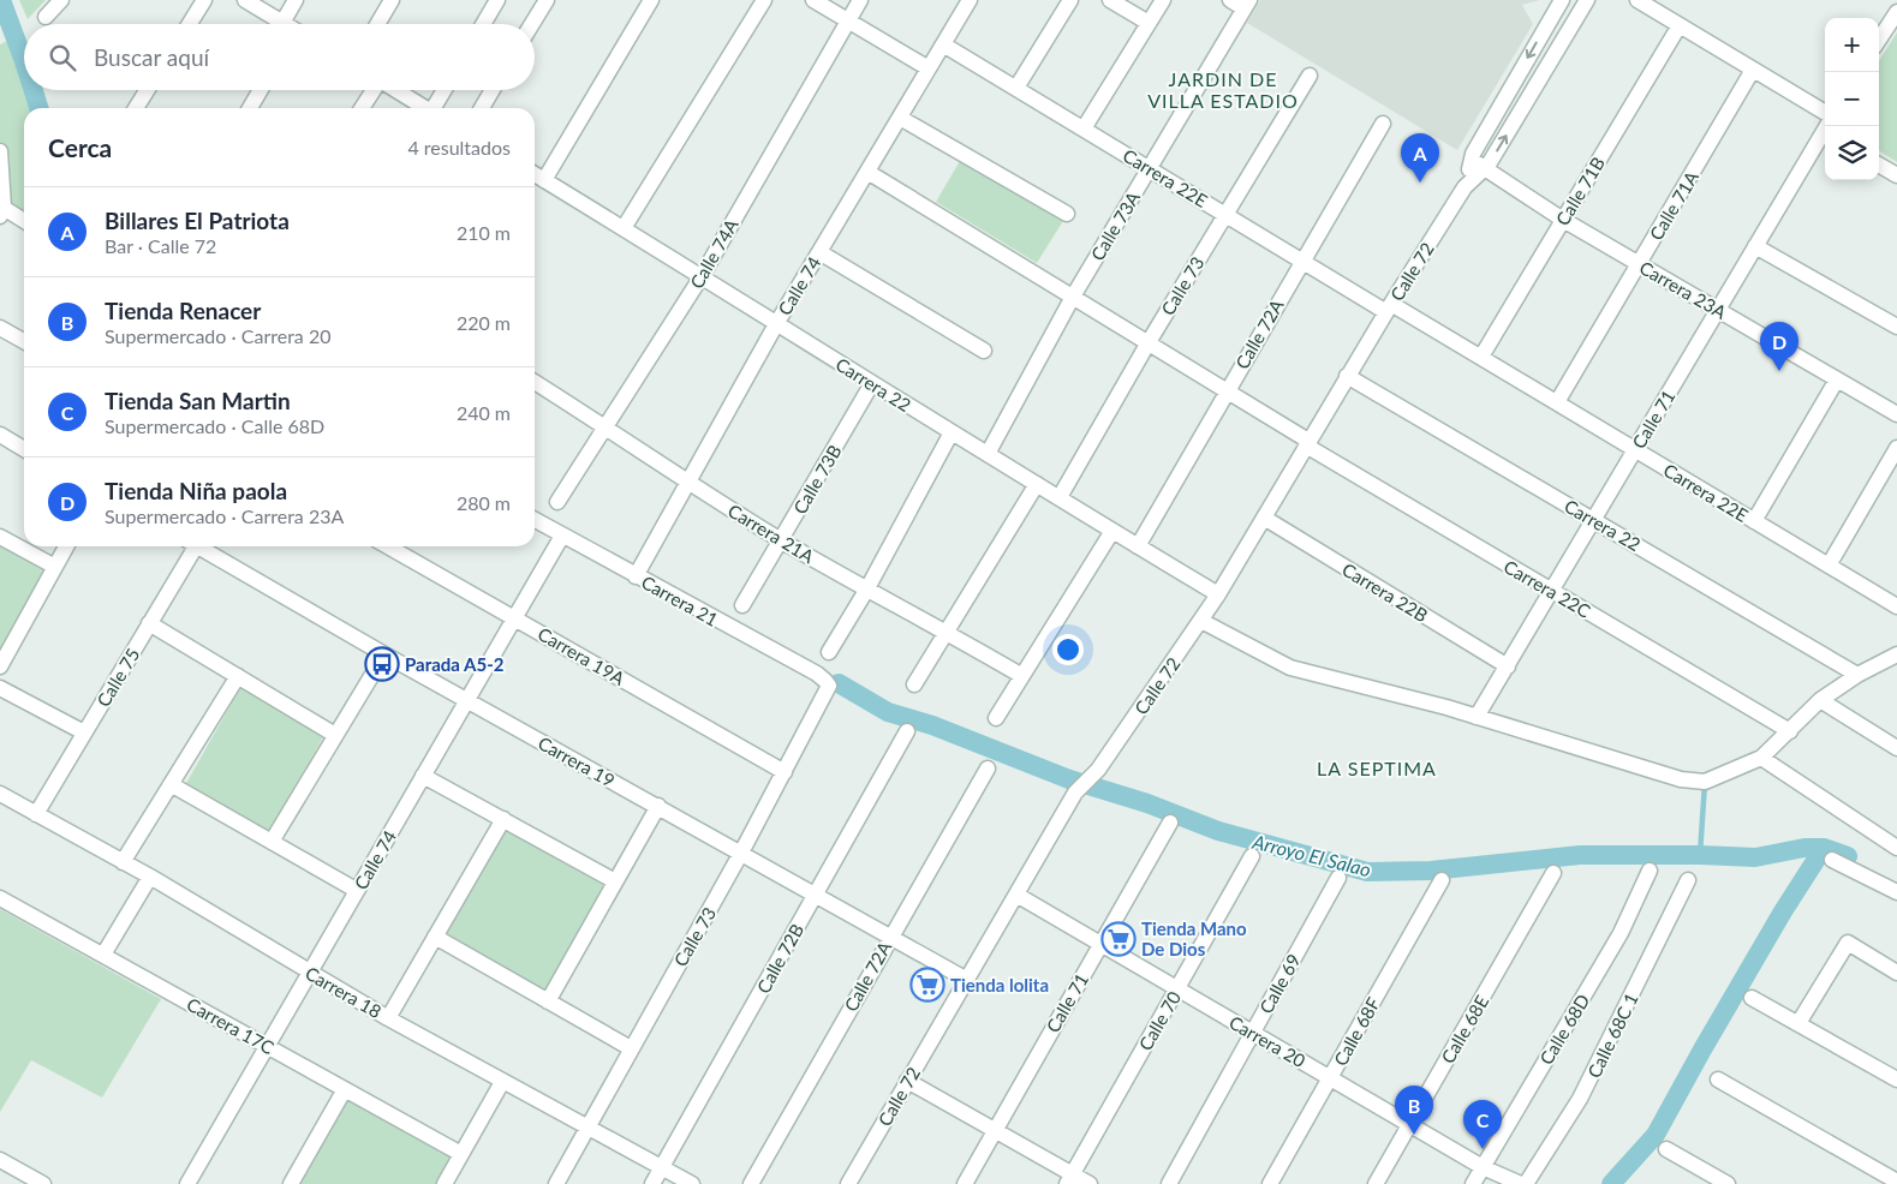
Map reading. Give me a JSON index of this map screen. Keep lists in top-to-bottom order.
{
  "streets": {
    "street": [
      "Carrera 22E",
      "Calle 71B",
      "Calle 71A",
      "Calle 73A",
      "Calle 74A",
      "Calle 72",
      "Calle 74",
      "Calle 73",
      "Carrera 23A",
      "Calle 72A",
      "Carrera 22",
      "Calle 71",
      "Calle 73B",
      "Carrera 21A",
      "Carrera 22C",
      "Carrera 22B",
      "Carrera 21",
      "Carrera 19A",
      "Calle 75",
      "Carrera 19",
      "Calle 72B",
      "Calle 69",
      "Carrera 18",
      "Calle 70",
      "Carrera 17C",
      "Calle 68E",
      "Calle 68D",
      "Calle 68F",
      "Calle 68C 1",
      "Carrera 20"
    ]
  },
  "crossings": [
    ["Carrera 22E", "Calle 71B"],
    ["Carrera 22E", "Calle 71A"],
    ["Carrera 22E", "Calle 73A"],
    ["Carrera 22E", "Calle 72"],
    ["Carrera 22E", "Calle 74"],
    ["Carrera 22E", "Calle 73"],
    ["Carrera 22E", "Calle 72A"],
    ["Carrera 22E", "Calle 71"],
    ["Calle 71B", "Carrera 23A"],
    ["Calle 71A", "Carrera 23A"],
    ["Calle 73A", "Carrera 22"],
    ["Calle 74A", "Carrera 22"],
    ["Calle 74A", "Carrera 21A"],
    ["Calle 72", "Carrera 23A"],
    ["Calle 72", "Carrera 22"],
    ["Calle 72", "Carrera 22C"],
    ["Calle 72", "Carrera 22B"],
    ["Calle 72", "Carrera 19"],
    ["Calle 72", "Carrera 20"],
    ["Calle 74", "Carrera 22"],
    ["Calle 74", "Carrera 21A"],
    ["Calle 74", "Carrera 21"],
    ["Calle 74", "Carrera 19A"],
    ["Calle 74", "Carrera 19"],
    ["Calle 74", "Carrera 18"],
    ["Calle 74", "Carrera 17C"],
    ["Calle 73", "Carrera 22"],
    ["Calle 73", "Carrera 21"],
    ["Calle 73", "Carrera 19A"],
    ["Calle 73", "Carrera 19"],
    ["Calle 73", "Carrera 18"],
    ["Carrera 23A", "Calle 71"],
    ["Calle 72A", "Carrera 22"],
    ["Calle 72A", "Carrera 19"],
    ["Carrera 22", "Calle 71"],
    ["Carrera 22", "Calle 73B"],
    ["Calle 71", "Carrera 22C"],
    ["Calle 71", "Carrera 22B"],
    ["Calle 71", "Carrera 20"],
    ["Calle 73B", "Carrera 21A"],
    ["Calle 75", "Carrera 18"],
    ["Carrera 19", "Calle 72B"],
    ["Calle 72B", "Carrera 18"],
    ["Calle 69", "Carrera 20"],
    ["Calle 70", "Carrera 20"],
    ["Calle 68E", "Carrera 20"],
    ["Calle 68D", "Carrera 20"],
    ["Calle 68F", "Carrera 20"]
  ],
  "districts": ["JARDIN DE VILLA ESTADIO", "LA SEPTIMA"],
  "water": ["Arroyo El Salao"],
  "places": {
    "bus stop": ["Parada A5-2"],
    "supermarket": ["Tienda Mano De Dios", "Tienda lolita"]
  },
  "page": {
    "map_buttons": ["+", "−"],
    "search": "Buscar aquí",
    "heading": ["Cerca", "4 resultados"],
    "pins": [
      "A",
      "D",
      "B",
      "C"
    ],
    "list": [
      {
        "mark": "A",
        "name": "Billares El Patriota",
        "note": "Bar · Calle 72",
        "value": "210 m"
      },
      {
        "mark": "B",
        "name": "Tienda Renacer",
        "note": "Supermercado · Carrera 20",
        "value": "220 m"
      },
      {
        "mark": "C",
        "name": "Tienda San Martin",
        "note": "Supermercado · Calle 68D",
        "value": "240 m"
      },
      {
        "mark": "D",
        "name": "Tienda Niña paola",
        "note": "Supermercado · Carrera 23A",
        "value": "280 m"
      }
    ]
  }
}
